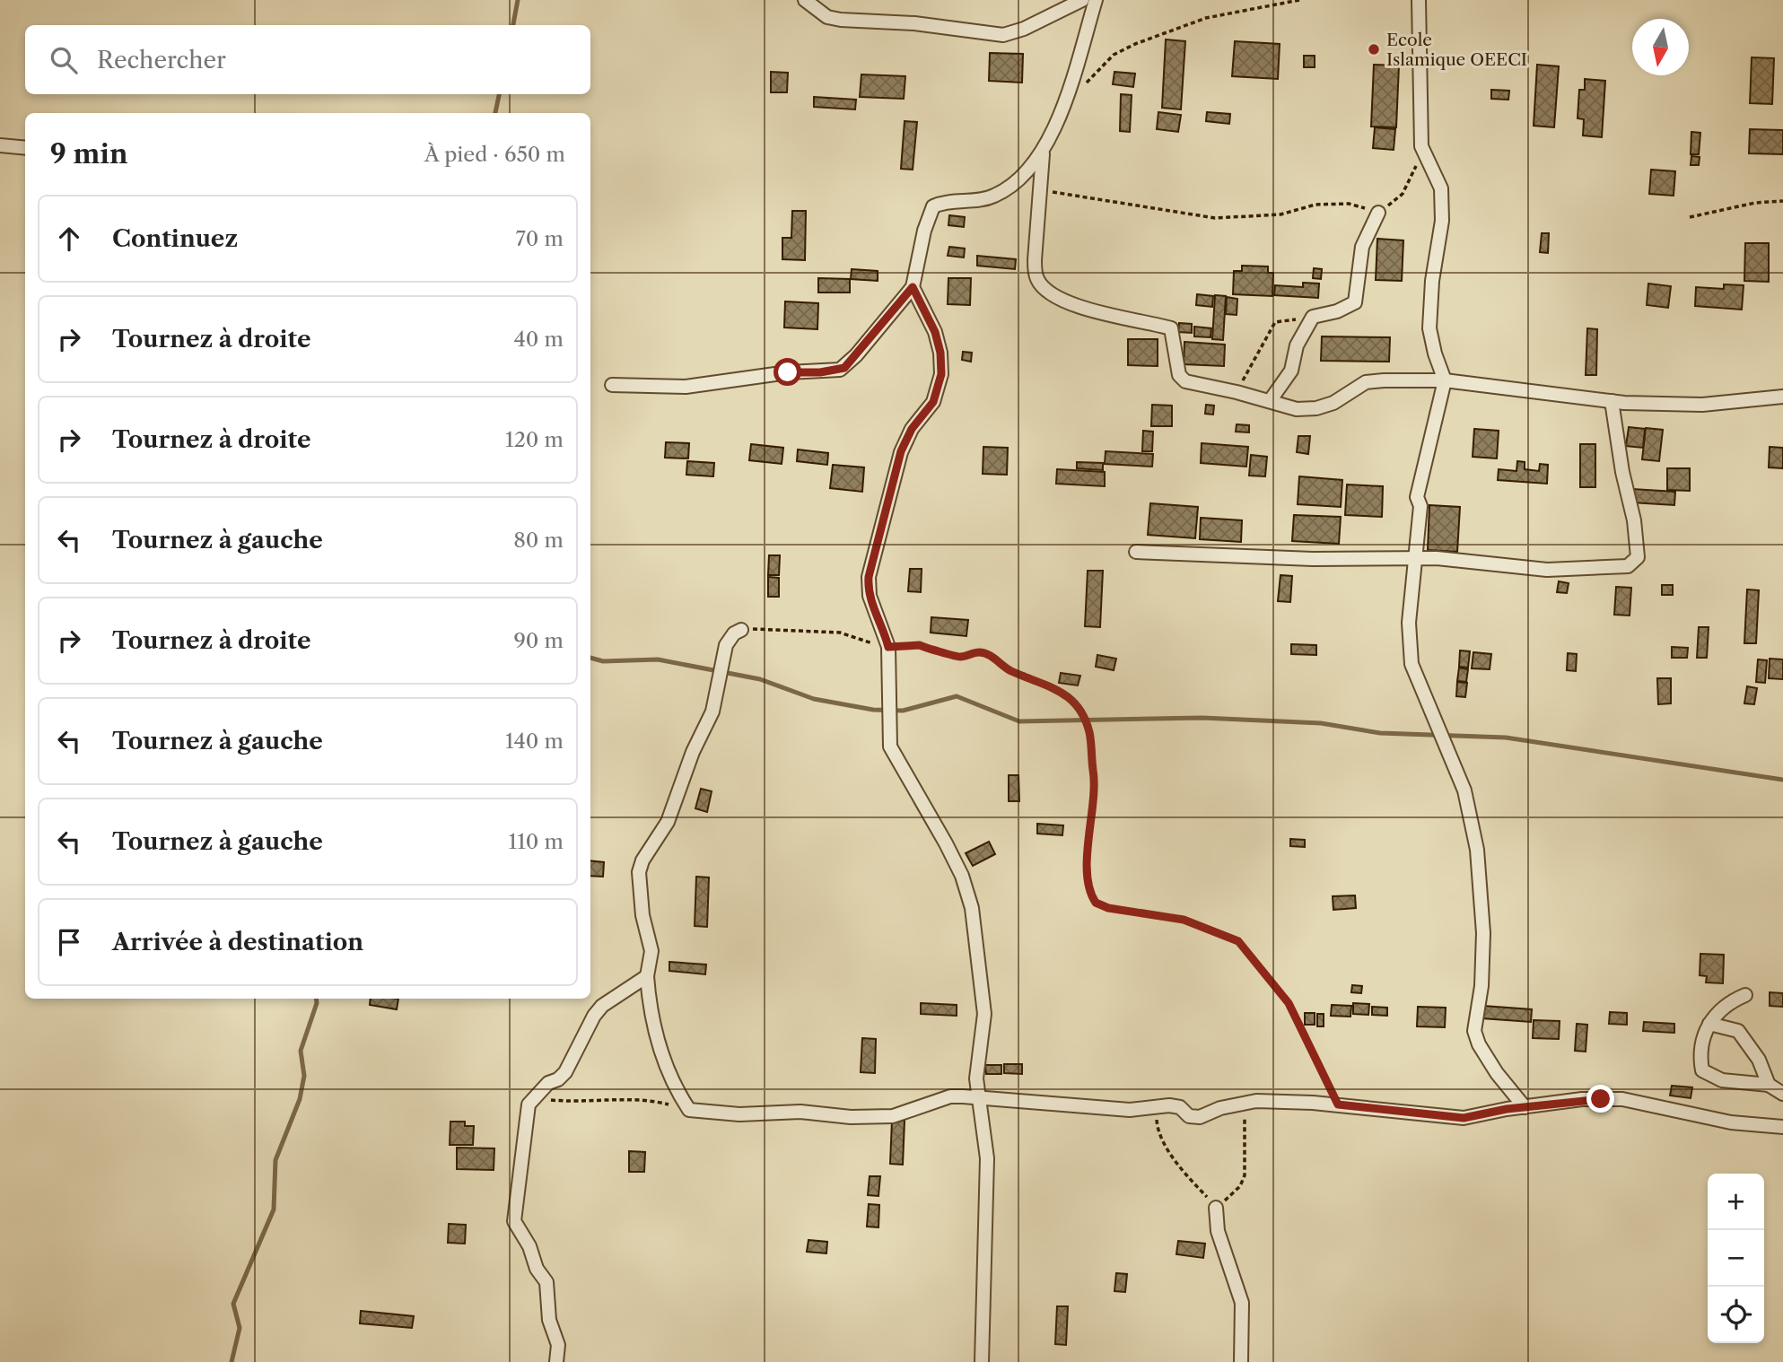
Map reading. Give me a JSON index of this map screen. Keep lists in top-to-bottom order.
{
  "places": ["Ecole Islamique OEECI"],
  "north": "bottom",
  "page": {
    "search": "Rechercher",
    "heading": ["9 min", "À pied · 650 m"],
    "list": [
      ["Continuez", "70 m"],
      ["Tournez à droite", "40 m"],
      ["Tournez à droite", "120 m"],
      ["Tournez à gauche", "80 m"],
      ["Tournez à droite", "90 m"],
      ["Tournez à gauche", "140 m"],
      ["Tournez à gauche", "110 m"],
      "Arrivée à destination"
    ],
    "map_buttons": ["+", "−"]
  }
}
